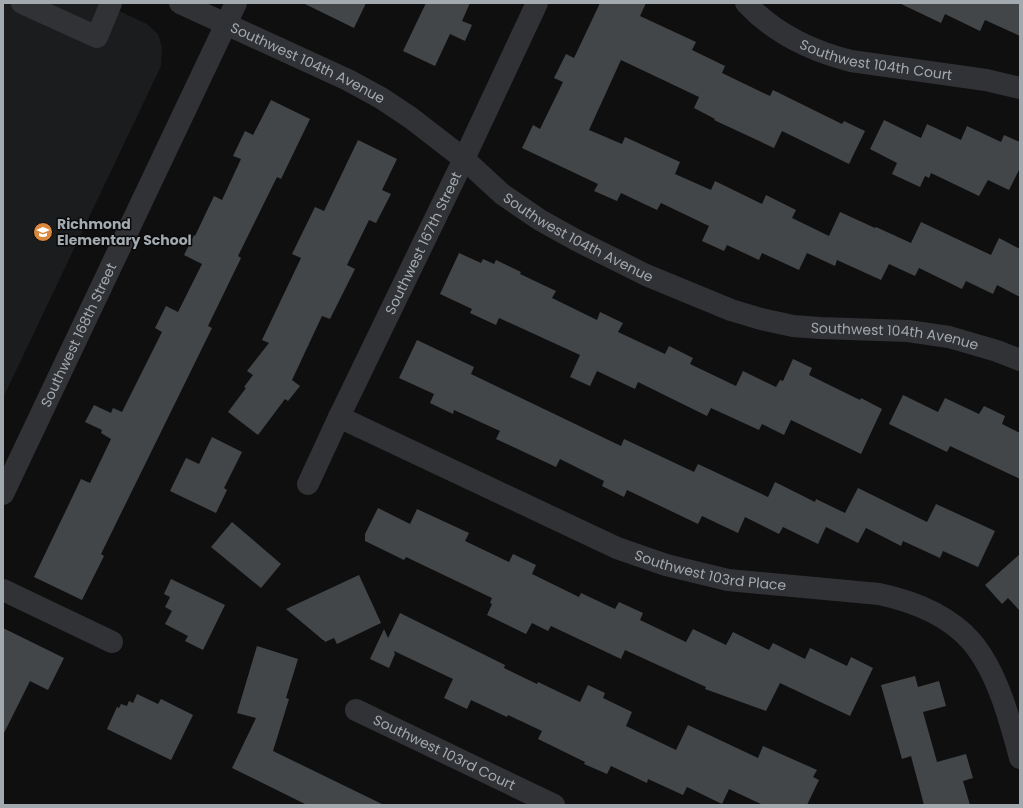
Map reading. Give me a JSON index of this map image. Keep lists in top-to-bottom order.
{
  "streets": {
    "street": [
      "Southwest 104th Court",
      "Southwest 104th Avenue",
      "Southwest 167th Street",
      "Southwest 168th Street",
      "Southwest 103rd Place",
      "Southwest 103rd Court"
    ]
  },
  "crossings": [
    ["Southwest 104th Avenue", "Southwest 167th Street"],
    ["Southwest 104th Avenue", "Southwest 168th Street"],
    ["Southwest 167th Street", "Southwest 103rd Place"]
  ],
  "places": {
    "school or university": ["Richmond Elementary School"]
  }
}
